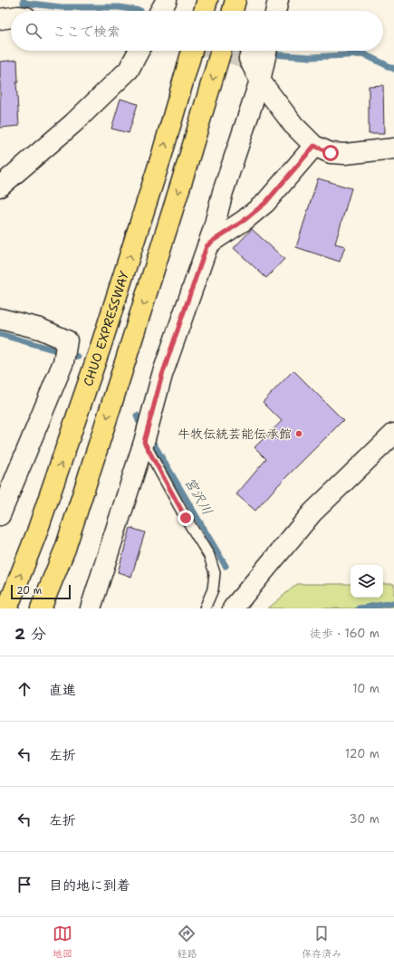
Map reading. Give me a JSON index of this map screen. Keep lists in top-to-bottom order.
{
  "streets": {
    "highway": ["CHUO EXPRESSWAY"]
  },
  "water": ["宮沢川"],
  "places": ["牛牧伝統芸能伝承館"],
  "scale_bar": "20 m",
  "page": {
    "search": "ここで検索",
    "scale": "20 m",
    "heading": ["2 分", "徒歩 · 160 m"],
    "list": [
      ["直進", "10 m"],
      ["左折", "120 m"],
      ["左折", "30 m"],
      "目的地に到着"
    ],
    "nav": ["地図", "経路", "保存済み"]
  }
}
